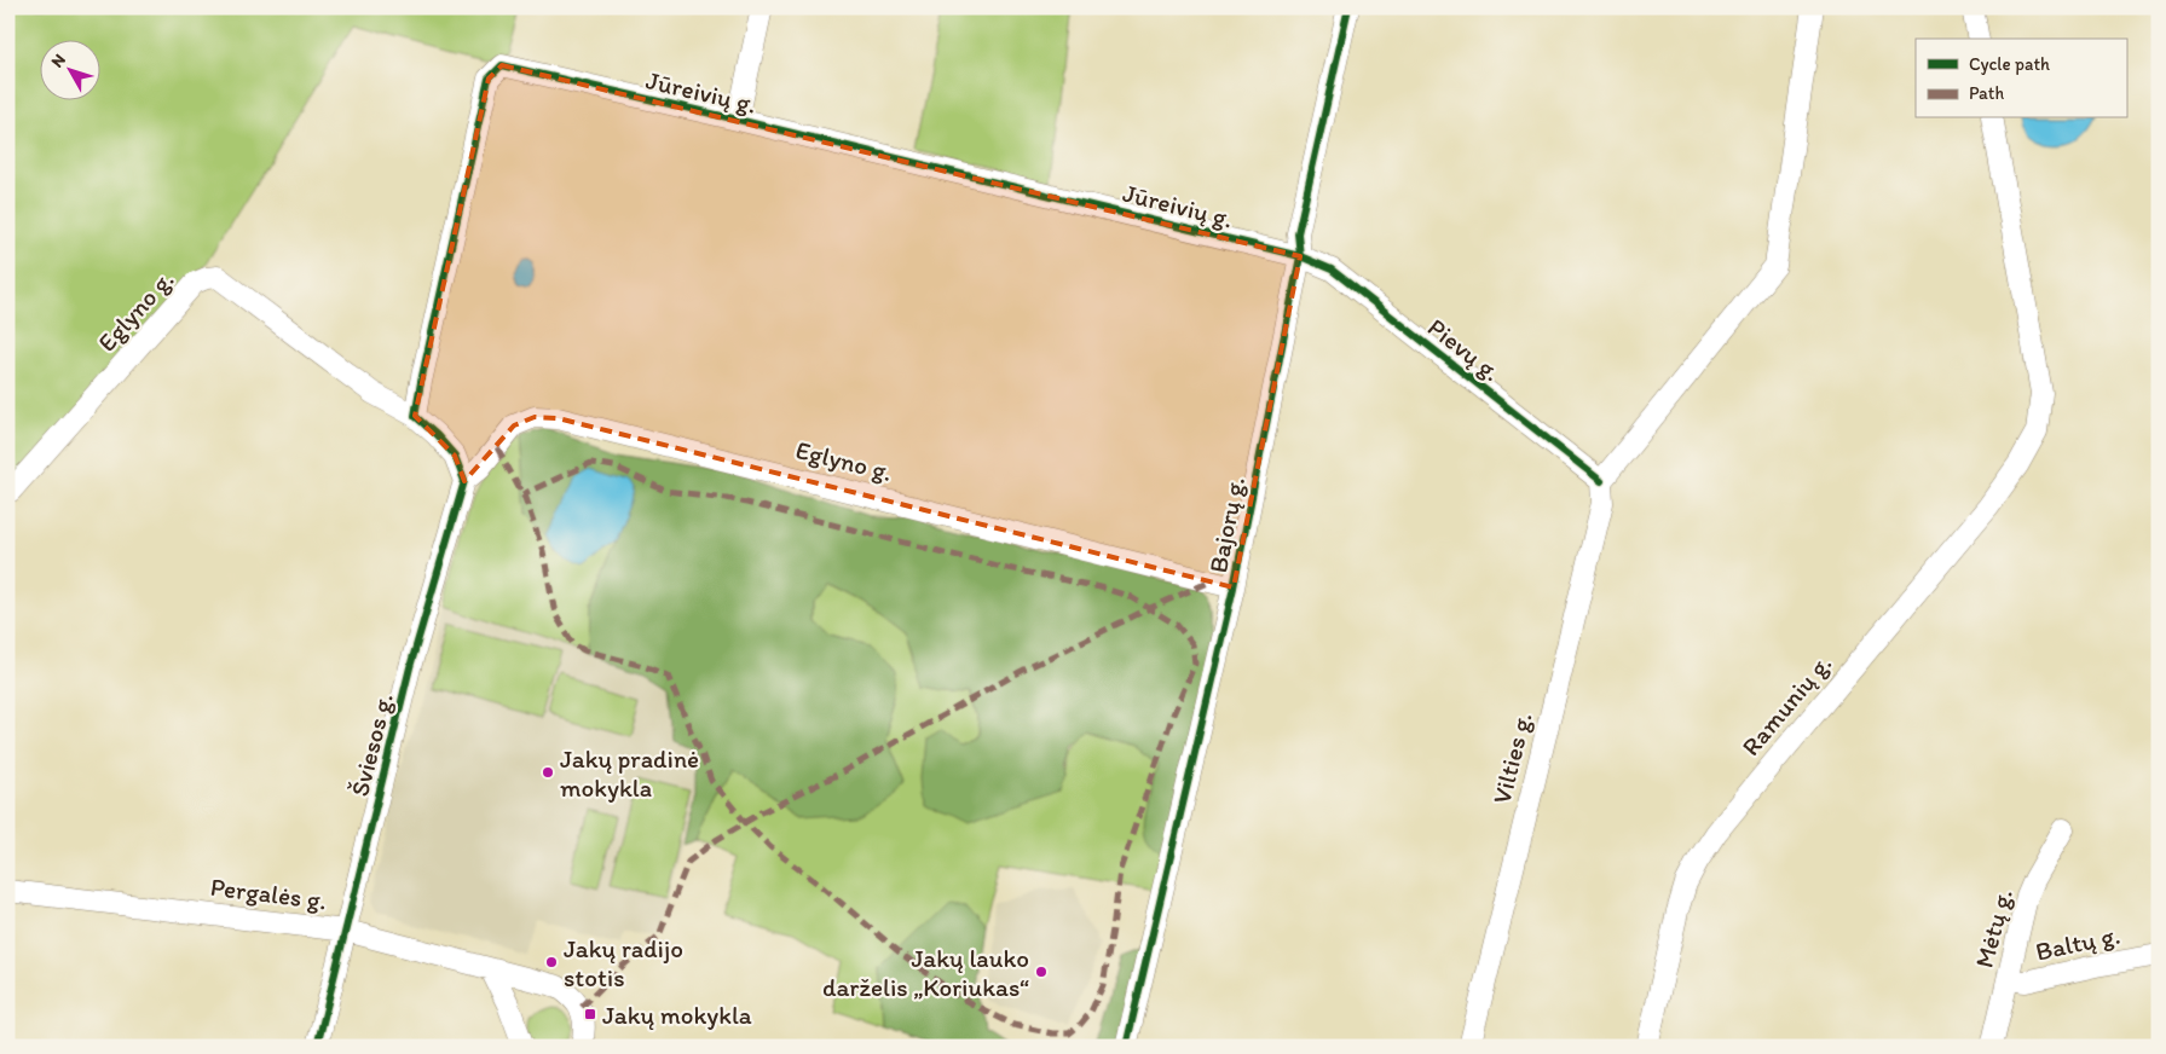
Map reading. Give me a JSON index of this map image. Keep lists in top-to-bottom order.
{
  "streets": {
    "street": [
      "Jūreivių g.",
      "Eglyno g.",
      "Pievų g.",
      "Bajorų g.",
      "Ramunių g.",
      "Šviesos g.",
      "Vilties g.",
      "Pergalės g.",
      "Mėtų g.",
      "Baltų g."
    ]
  },
  "crossings": [
    ["Jūreivių g.", "Eglyno g."],
    ["Jūreivių g.", "Pievų g."],
    ["Jūreivių g.", "Bajorų g."],
    ["Eglyno g.", "Bajorų g."],
    ["Eglyno g.", "Šviesos g."],
    ["Pievų g.", "Bajorų g."],
    ["Pievų g.", "Vilties g."],
    ["Šviesos g.", "Pergalės g."],
    ["Mėtų g.", "Baltų g."]
  ],
  "places": {
    "other": ["Jakų pradinė mokykla", "Jakų radijo stotis", "Jakų lauko darželis „Koriukas“"],
    "transit": ["Jakų mokykla"]
  },
  "legend": ["Cycle path", "Path"],
  "north": "top left"
}
